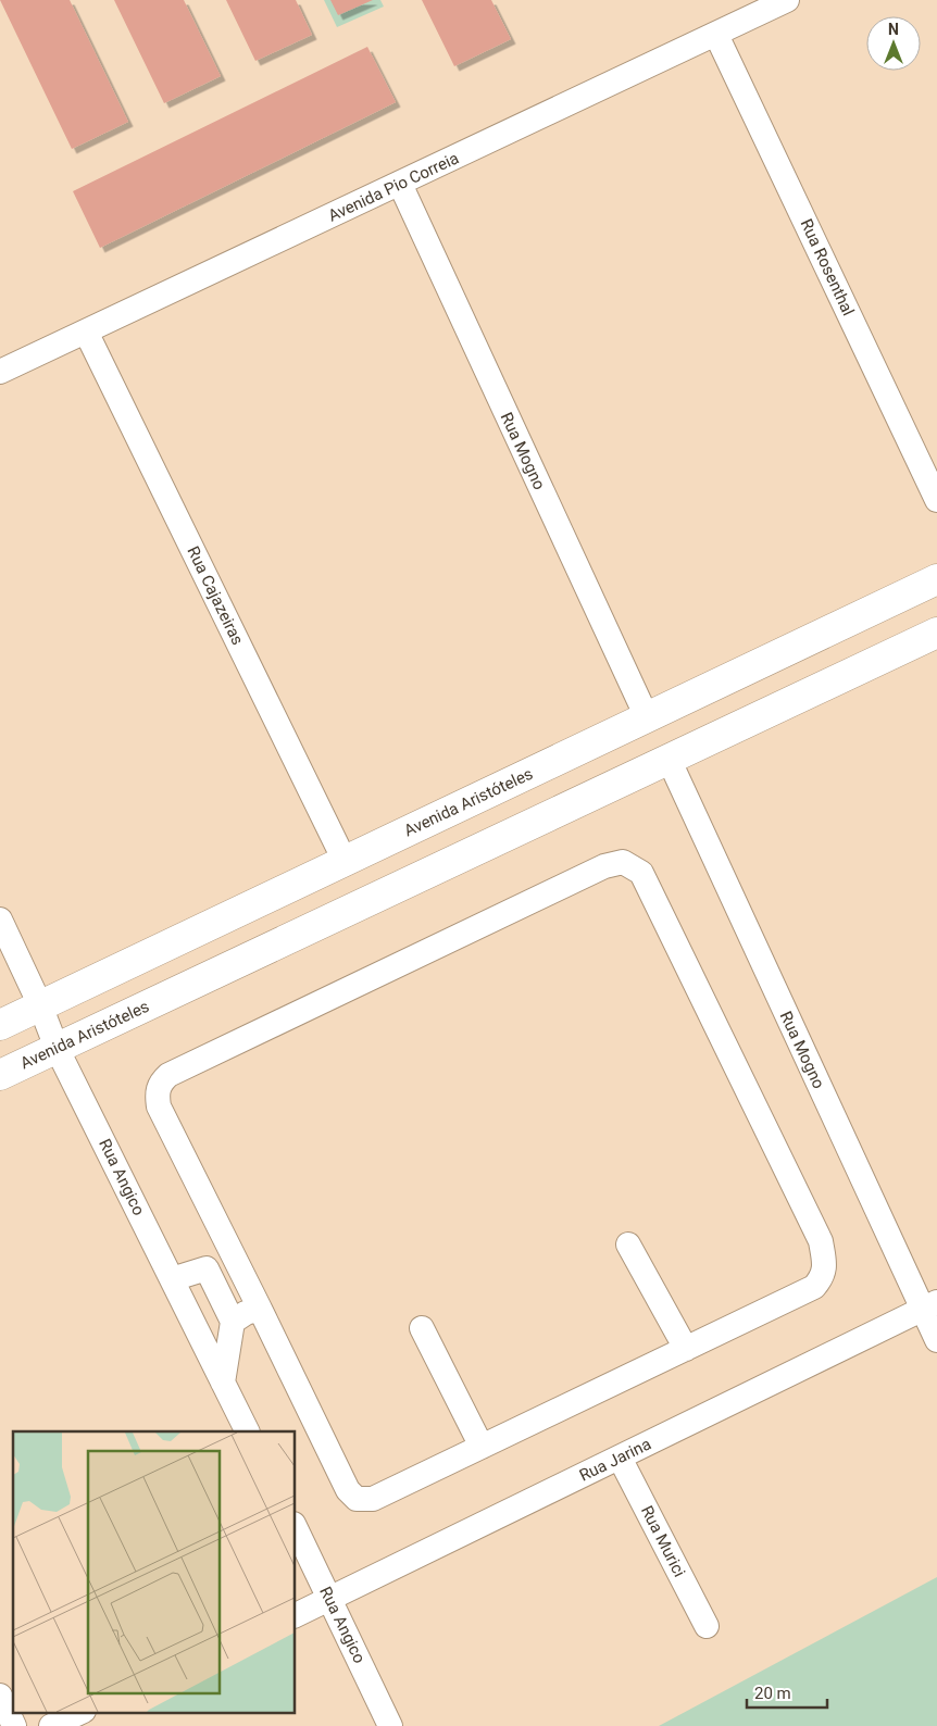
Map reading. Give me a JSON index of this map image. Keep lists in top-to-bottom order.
{
  "streets": {
    "street": [
      "Avenida Pio Correia",
      "Rua Rosenthal",
      "Rua Mogno",
      "Rua Cajazeiras",
      "Avenida Aristóteles",
      "Rua Angico",
      "Rua Jarina",
      "Rua Murici"
    ]
  },
  "crossings": [
    ["Avenida Pio Correia", "Rua Rosenthal"],
    ["Avenida Pio Correia", "Rua Mogno"],
    ["Avenida Pio Correia", "Rua Cajazeiras"],
    ["Rua Mogno", "Avenida Aristóteles"],
    ["Rua Mogno", "Rua Jarina"],
    ["Rua Cajazeiras", "Avenida Aristóteles"],
    ["Avenida Aristóteles", "Rua Angico"],
    ["Rua Angico", "Rua Jarina"],
    ["Rua Jarina", "Rua Murici"]
  ],
  "scale_bar": "20 m",
  "north": "top"
}
